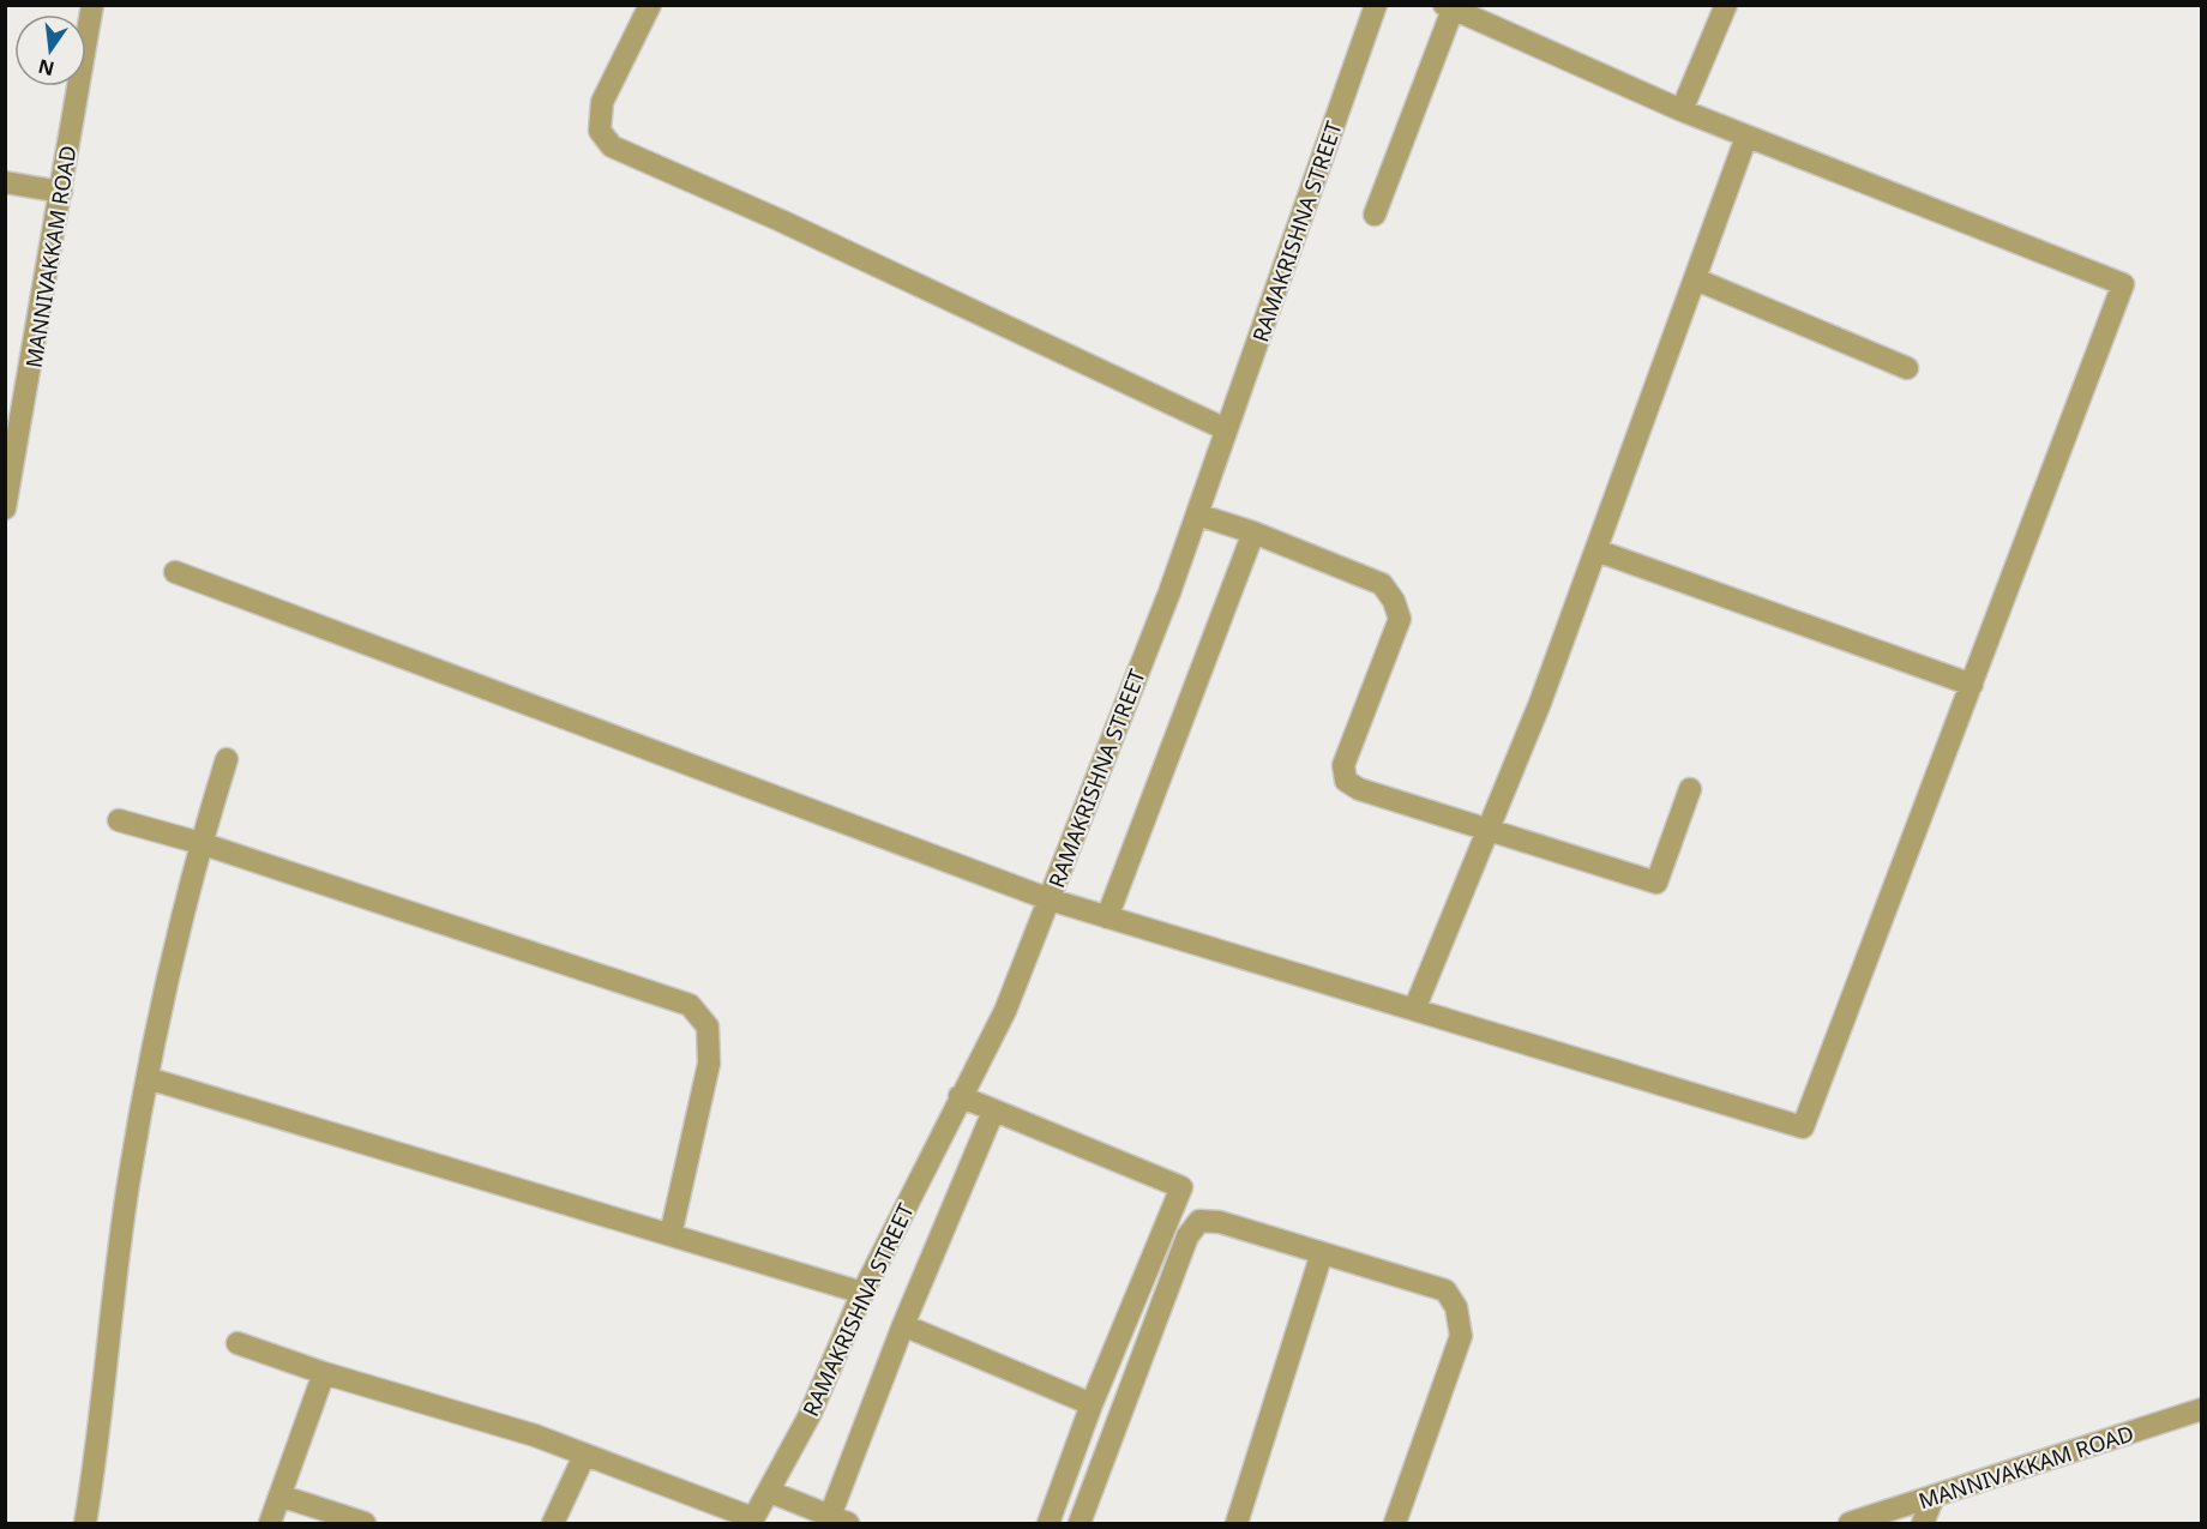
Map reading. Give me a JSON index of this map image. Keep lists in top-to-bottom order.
{
  "streets": {
    "street": ["RAMAKRISHNA STREET", "MANNIVAKKAM ROAD"]
  },
  "north": "bottom"
}
